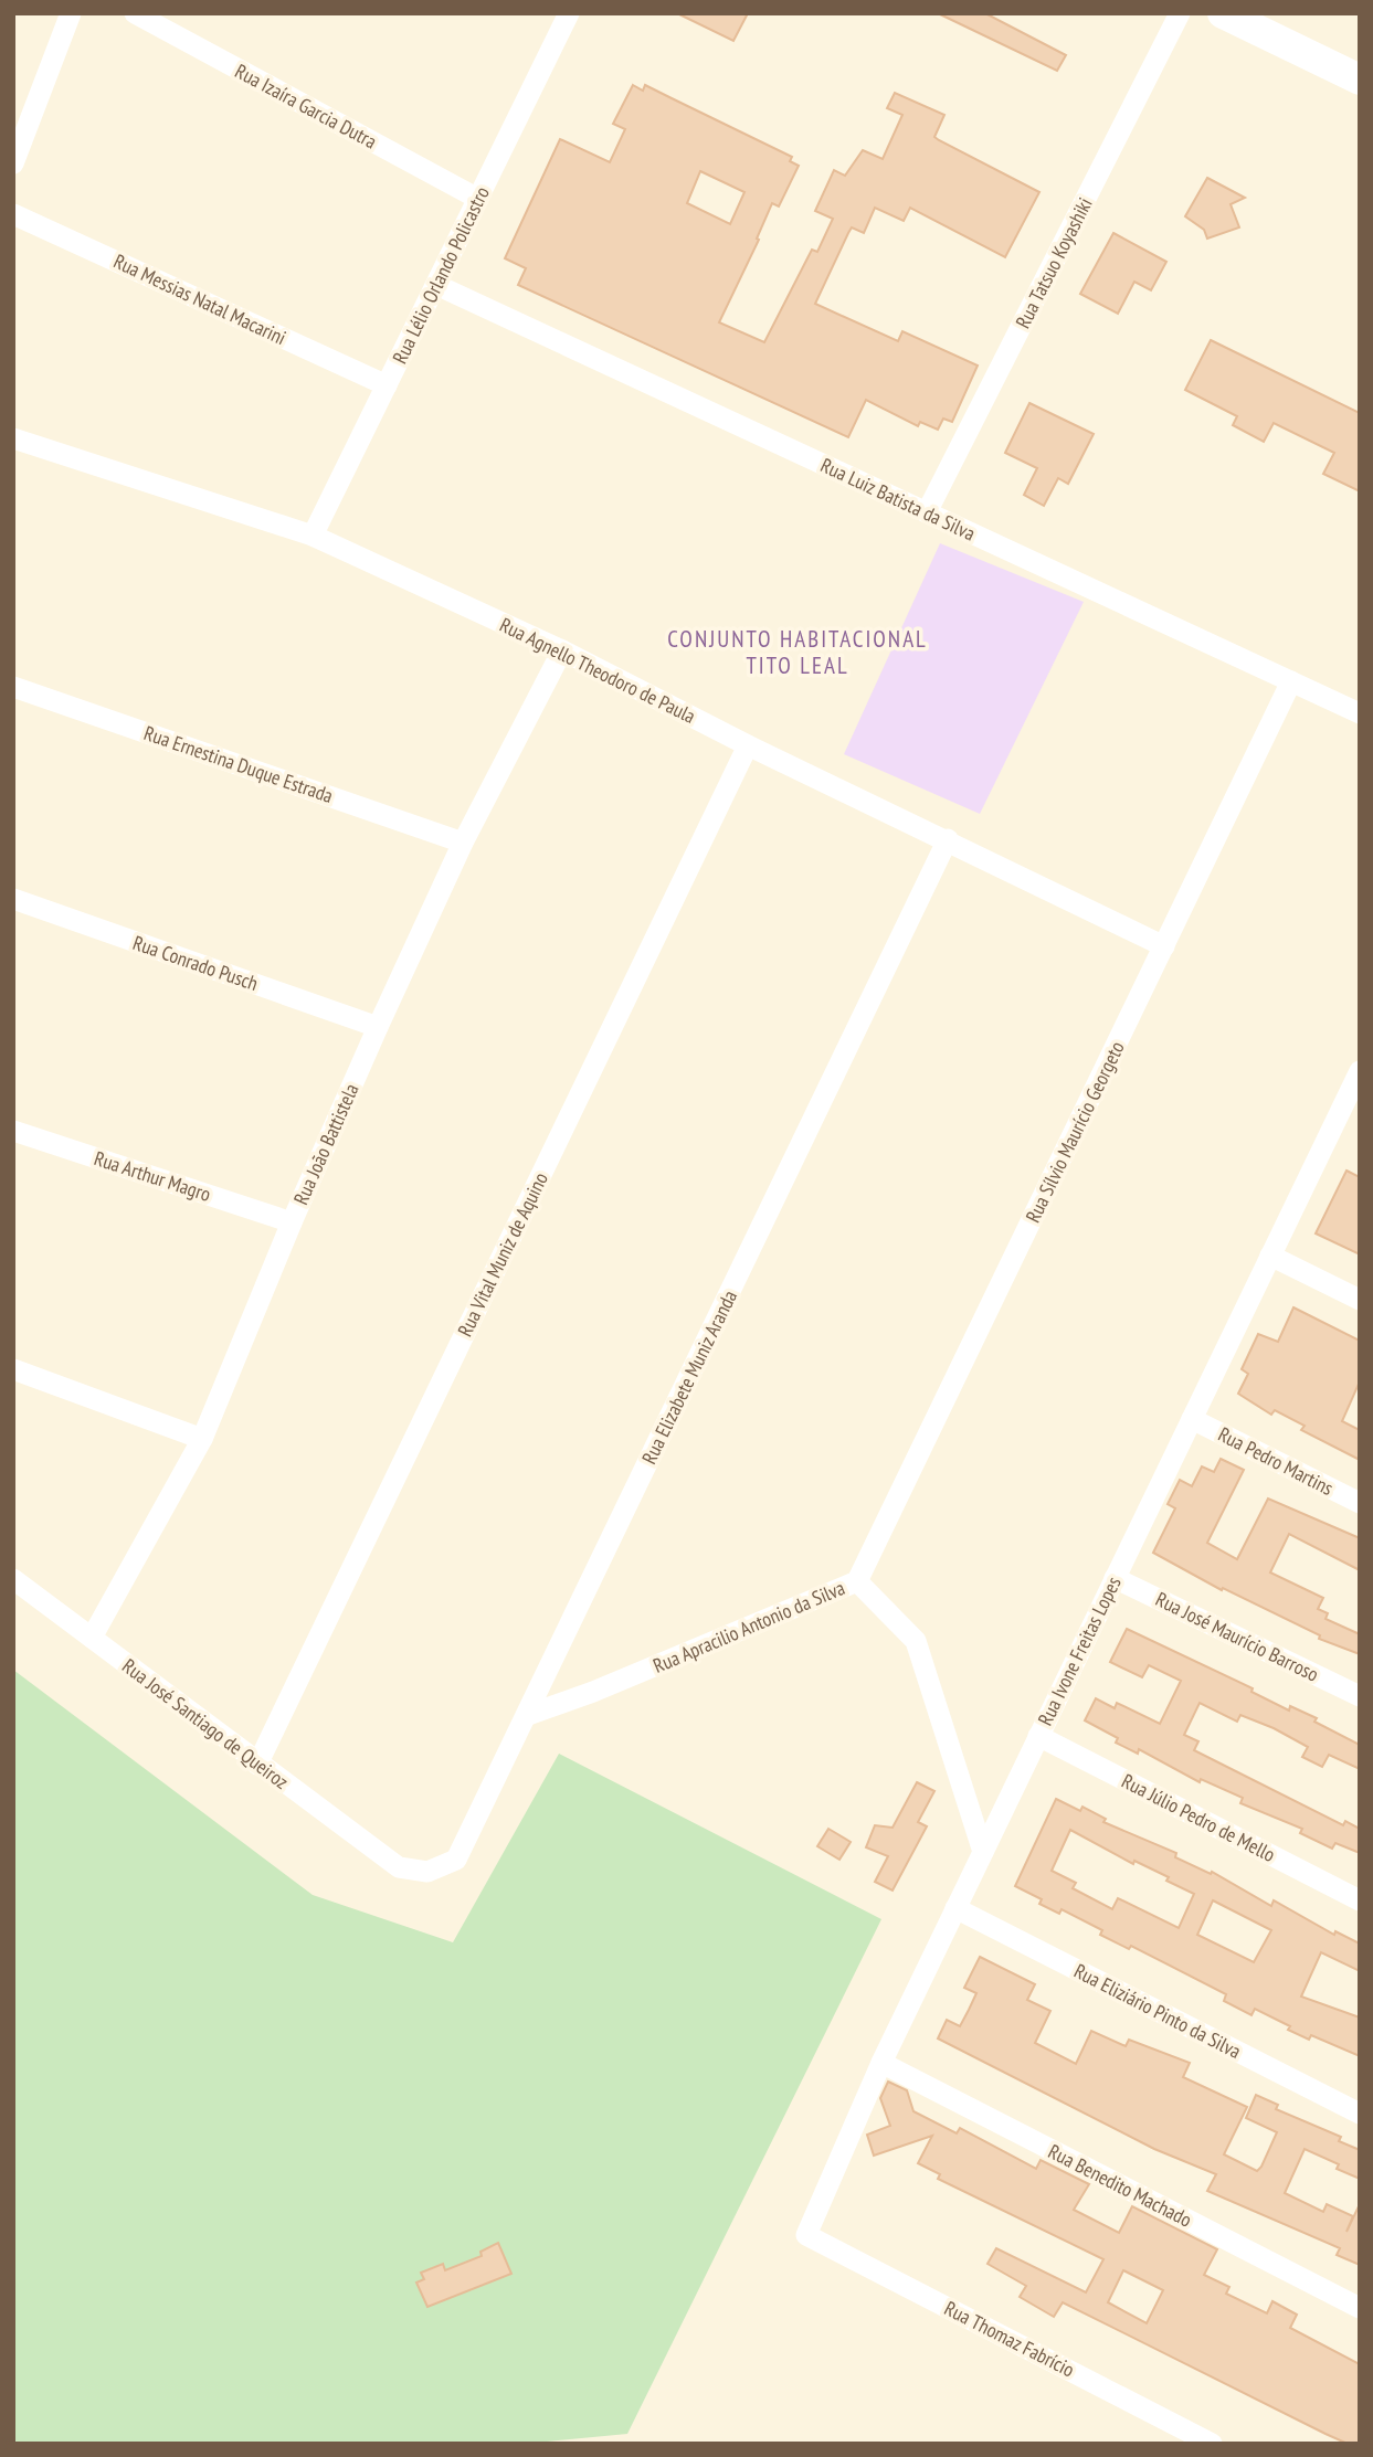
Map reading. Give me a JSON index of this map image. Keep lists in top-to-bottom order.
{
  "streets": {
    "street": [
      "Rua Izaíra Garcia Dutra",
      "Rua Tatsuo Koyashiki",
      "Rua Lélio Orlando Policastro",
      "Rua Messias Natal Macarini",
      "Rua Luiz Batista da Silva",
      "Rua Agnello Theodoro de Paula",
      "Rua Ernestina Duque Estrada",
      "Rua Conrado Pusch",
      "Rua Sílvio Maurício Georgeto",
      "Rua João Battistela",
      "Rua Arthur Magro",
      "Rua Vital Muniz de Aquino",
      "Rua Elizabete Muniz Aranda",
      "Rua Pedro Martins",
      "Rua Apracilio Antonio da Silva",
      "Rua José Maurício Barroso",
      "Rua Ivone Freitas Lopes",
      "Rua José Santiago de Queiroz",
      "Rua Júlio Pedro de Mello",
      "Rua Eliziário Pinto da Silva",
      "Rua Benedito Machado",
      "Rua Thomaz Fabrício"
    ]
  },
  "crossings": [
    ["Rua Izaíra Garcia Dutra", "Rua Lélio Orlando Policastro"],
    ["Rua Tatsuo Koyashiki", "Rua Luiz Batista da Silva"],
    ["Rua Lélio Orlando Policastro", "Rua Messias Natal Macarini"],
    ["Rua Lélio Orlando Policastro", "Rua Luiz Batista da Silva"],
    ["Rua Lélio Orlando Policastro", "Rua Agnello Theodoro de Paula"],
    ["Rua Luiz Batista da Silva", "Rua Sílvio Maurício Georgeto"],
    ["Rua Agnello Theodoro de Paula", "Rua Sílvio Maurício Georgeto"],
    ["Rua Agnello Theodoro de Paula", "Rua João Battistela"],
    ["Rua Agnello Theodoro de Paula", "Rua Vital Muniz de Aquino"],
    ["Rua Agnello Theodoro de Paula", "Rua Elizabete Muniz Aranda"],
    ["Rua Ernestina Duque Estrada", "Rua João Battistela"],
    ["Rua Conrado Pusch", "Rua João Battistela"],
    ["Rua Sílvio Maurício Georgeto", "Rua Apracilio Antonio da Silva"],
    ["Rua João Battistela", "Rua Arthur Magro"],
    ["Rua João Battistela", "Rua José Santiago de Queiroz"],
    ["Rua Vital Muniz de Aquino", "Rua José Santiago de Queiroz"],
    ["Rua Elizabete Muniz Aranda", "Rua Apracilio Antonio da Silva"],
    ["Rua Elizabete Muniz Aranda", "Rua José Santiago de Queiroz"],
    ["Rua Pedro Martins", "Rua Ivone Freitas Lopes"],
    ["Rua Apracilio Antonio da Silva", "Rua Ivone Freitas Lopes"],
    ["Rua José Maurício Barroso", "Rua Ivone Freitas Lopes"],
    ["Rua Ivone Freitas Lopes", "Rua Júlio Pedro de Mello"],
    ["Rua Ivone Freitas Lopes", "Rua Eliziário Pinto da Silva"],
    ["Rua Ivone Freitas Lopes", "Rua Benedito Machado"],
    ["Rua Ivone Freitas Lopes", "Rua Thomaz Fabrício"]
  ],
  "districts": ["CONJUNTO HABITACIONAL TITO LEAL"]
}
